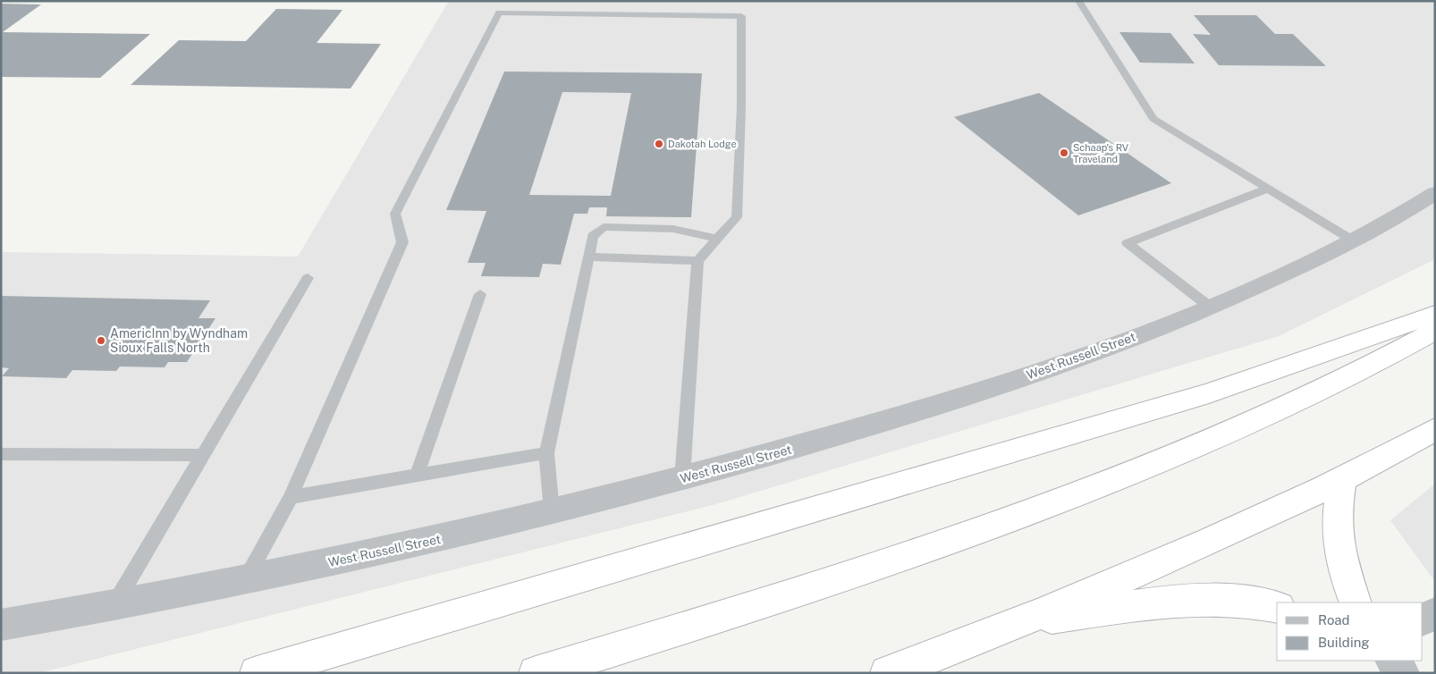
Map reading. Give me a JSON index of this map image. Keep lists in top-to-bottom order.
{
  "streets": {
    "street": ["West Russell Street"]
  },
  "places": ["Dakotah Lodge", "Schaap's RV Traveland", "AmericInn by Wyndham Sioux Falls North"],
  "legend": ["Road", "Building"]
}
